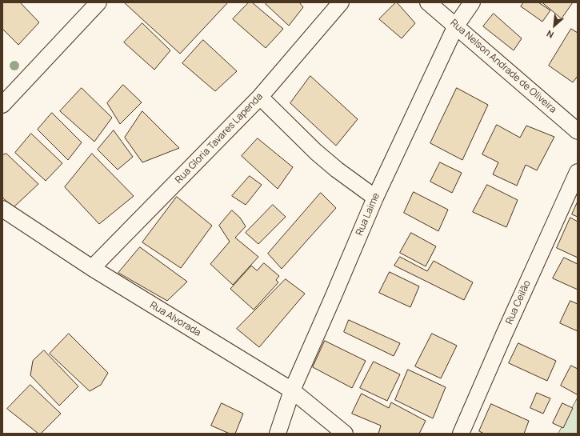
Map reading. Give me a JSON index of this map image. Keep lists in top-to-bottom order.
{
  "streets": {
    "street": [
      "Rua Nelson Andrade de Oliveira",
      "Rua Gloria Tavares Lapenda",
      "Rua Laime",
      "Rua Ceilão",
      "Rua Alvorada"
    ]
  },
  "crossings": [
    ["Rua Nelson Andrade de Oliveira", "Rua Laime"],
    ["Rua Gloria Tavares Lapenda", "Rua Alvorada"],
    ["Rua Laime", "Rua Alvorada"]
  ],
  "north": "bottom left"
}
